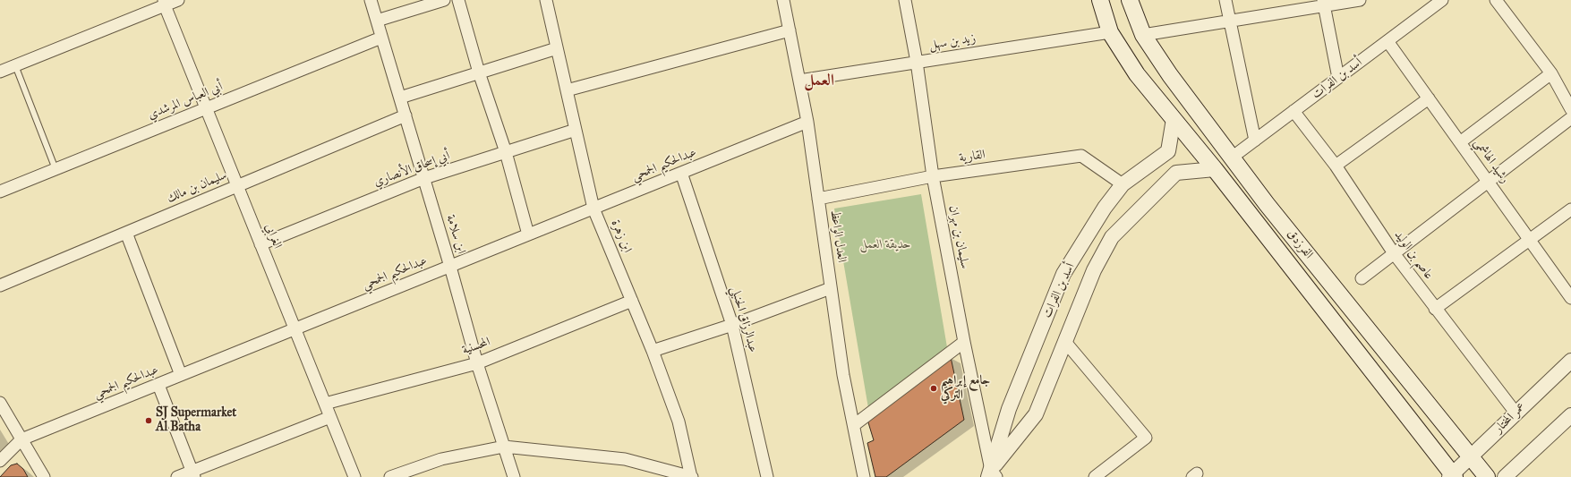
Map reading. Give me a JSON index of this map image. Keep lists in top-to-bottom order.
{
  "streets": {
    "main road": ["الفرزدق"],
    "street": [
      "زيد بن سهل",
      "أسد بن الفرات",
      "أبي العباس المرشدي",
      "القارية",
      "رشيد الهاشمي",
      "عبدالحكيم الجمحي",
      "أبي إسحاق الأنصاري",
      "سليمان بن مالك",
      "ابن سلامة",
      "الغرابي",
      "ابن زهرة",
      "العدل الواعظ",
      "سليمان بن مهران",
      "عاصم بن الوليد",
      "عبدالرزاق الحنبلي",
      "المحسنية",
      "عمر المختار"
    ]
  },
  "crossings": [
    ["زيد بن سهل", "العدل الواعظ"],
    ["زيد بن سهل", "سليمان بن مهران"],
    ["زيد بن سهل", "الفرزدق"],
    ["أسد بن الفرات", "القارية"],
    ["أسد بن الفرات", "رشيد الهاشمي"],
    ["أسد بن الفرات", "سليمان بن مهران"],
    ["أسد بن الفرات", "الفرزدق"],
    ["أسد بن الفرات", "عاصم بن الوليد"],
    ["أبي العباس المرشدي", "ابن سلامة"],
    ["أبي العباس المرشدي", "الغرابي"],
    ["القارية", "العدل الواعظ"],
    ["القارية", "سليمان بن مهران"],
    ["عبدالحكيم الجمحي", "ابن سلامة"],
    ["عبدالحكيم الجمحي", "الغرابي"],
    ["عبدالحكيم الجمحي", "ابن زهرة"],
    ["عبدالحكيم الجمحي", "العدل الواعظ"],
    ["عبدالحكيم الجمحي", "عبدالرزاق الحنبلي"],
    ["أبي إسحاق الأنصاري", "ابن سلامة"],
    ["أبي إسحاق الأنصاري", "الغرابي"],
    ["أبي إسحاق الأنصاري", "ابن زهرة"],
    ["سليمان بن مالك", "ابن سلامة"],
    ["سليمان بن مالك", "الغرابي"],
    ["ابن سلامة", "المحسنية"],
    ["الغرابي", "المحسنية"],
    ["ابن زهرة", "المحسنية"],
    ["الفرزدق", "عمر المختار"],
    ["عاصم بن الوليد", "عمر المختار"]
  ],
  "districts": ["العمل"],
  "parks": ["حديقة العمل"],
  "places": ["جامع إبراهيم التركي", "SJ Supermarket Al Batha"]
}
